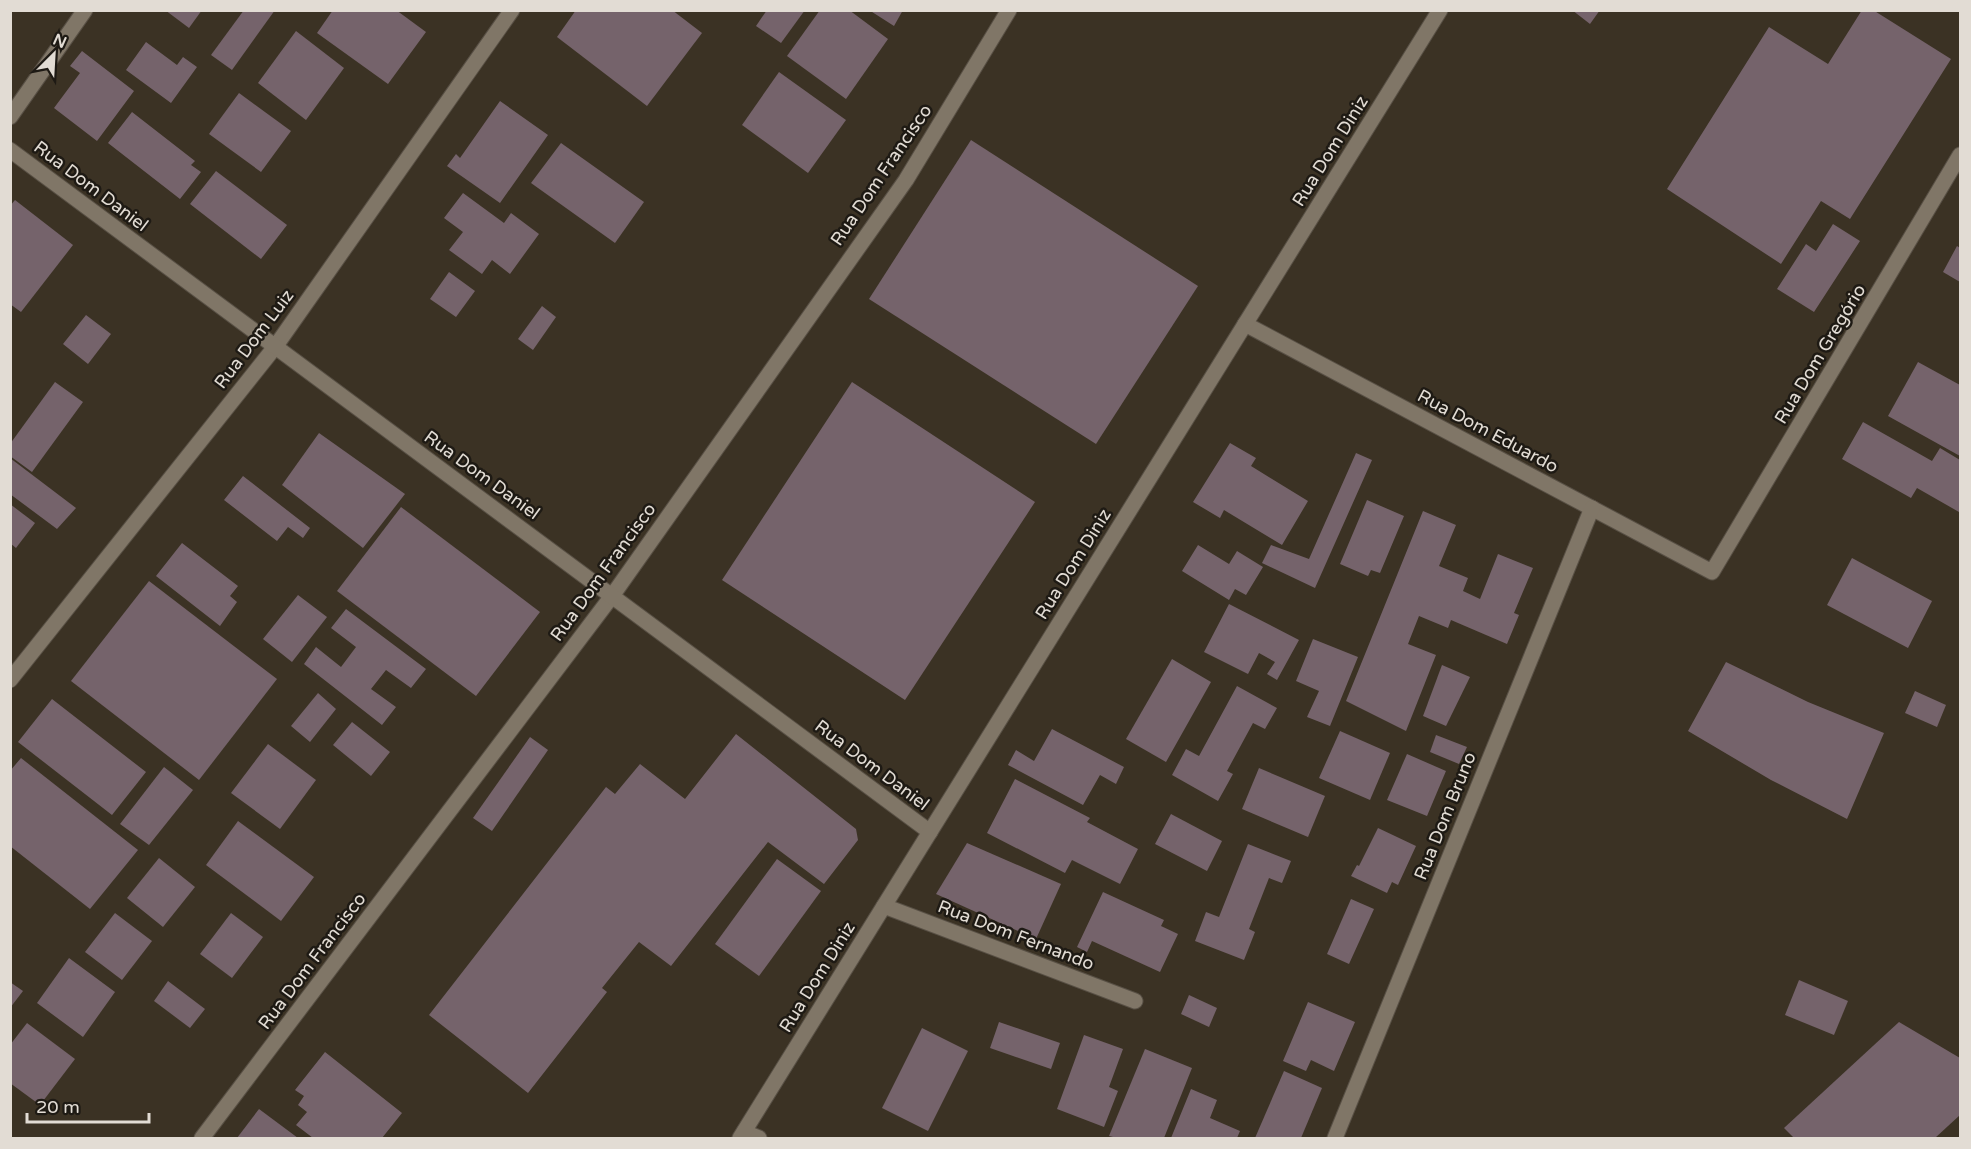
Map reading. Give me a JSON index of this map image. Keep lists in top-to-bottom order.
{
  "streets": {
    "street": [
      "Rua Dom Diniz",
      "Rua Dom Francisco",
      "Rua Dom Daniel",
      "Rua Dom Luiz",
      "Rua Dom Gregório",
      "Rua Dom Eduardo",
      "Rua Dom Bruno",
      "Rua Dom Fernando"
    ]
  },
  "crossings": [
    ["Rua Dom Diniz", "Rua Dom Daniel"],
    ["Rua Dom Diniz", "Rua Dom Eduardo"],
    ["Rua Dom Diniz", "Rua Dom Fernando"],
    ["Rua Dom Francisco", "Rua Dom Daniel"],
    ["Rua Dom Daniel", "Rua Dom Luiz"],
    ["Rua Dom Gregório", "Rua Dom Eduardo"],
    ["Rua Dom Eduardo", "Rua Dom Bruno"]
  ],
  "scale_bar": "20 m",
  "north": "top right"
}
